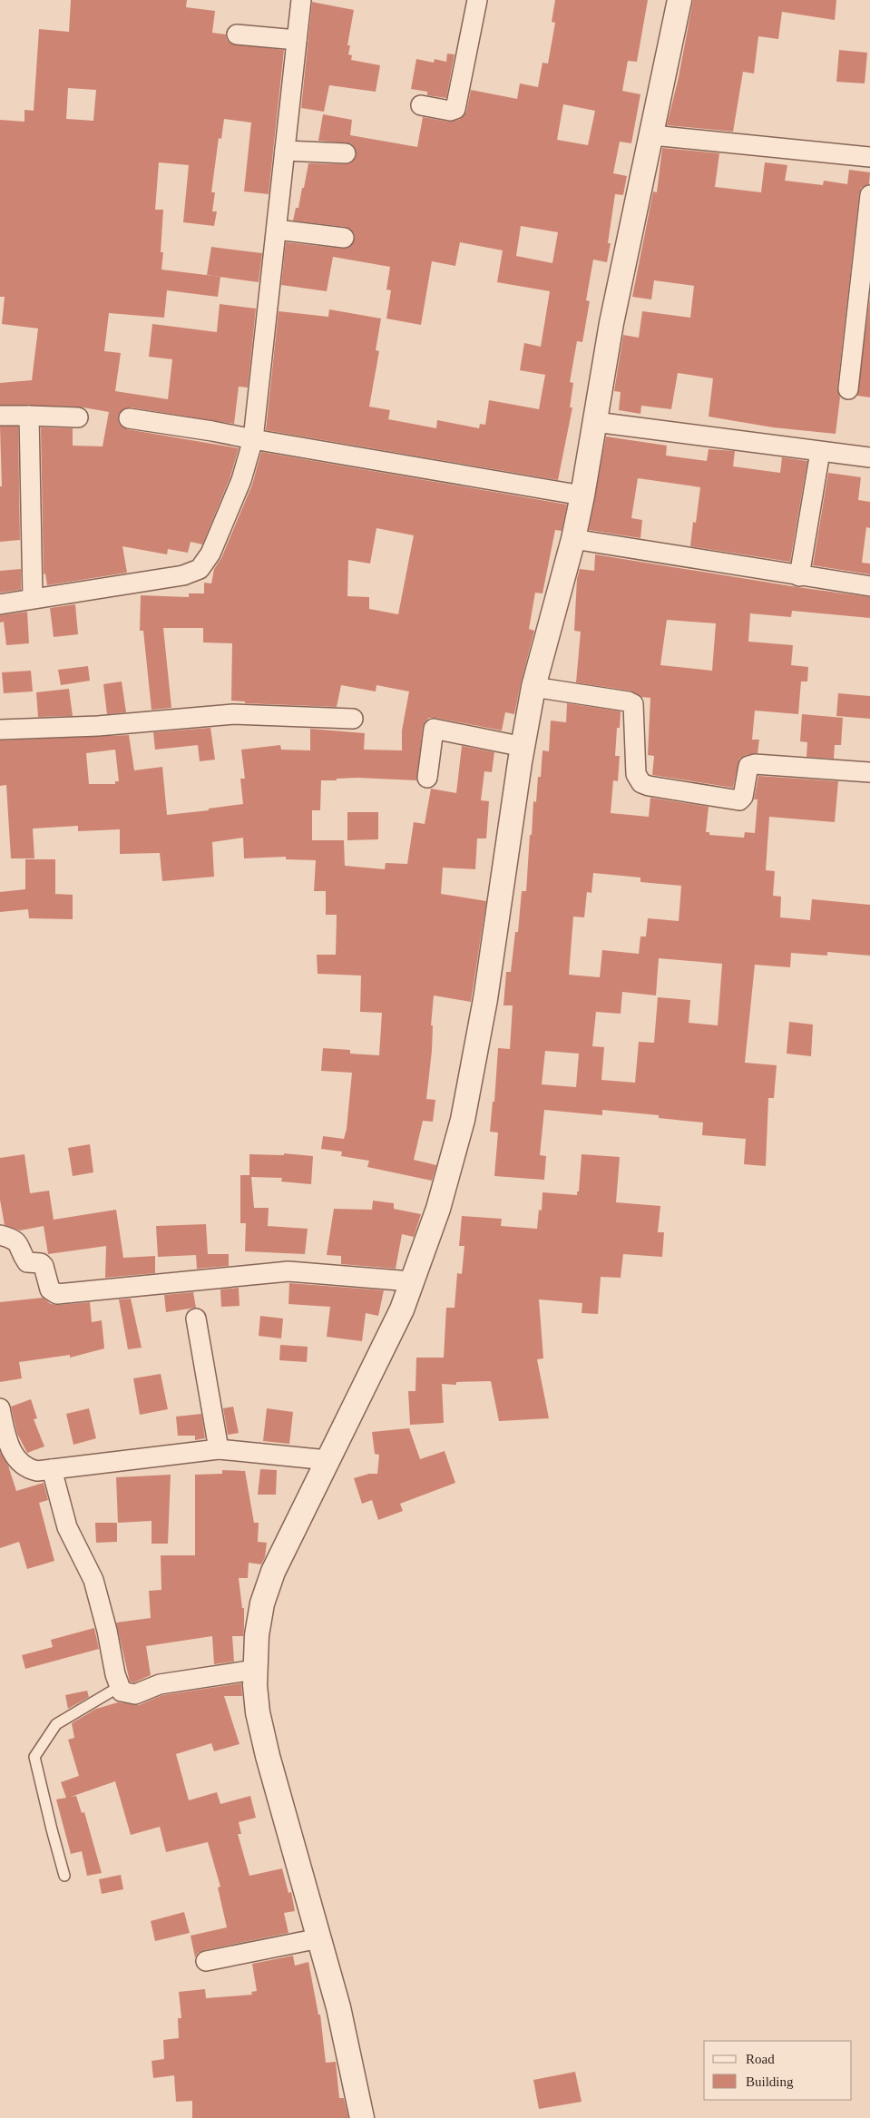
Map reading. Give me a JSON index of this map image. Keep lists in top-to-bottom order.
{
  "legend": ["Road", "Building"]
}
